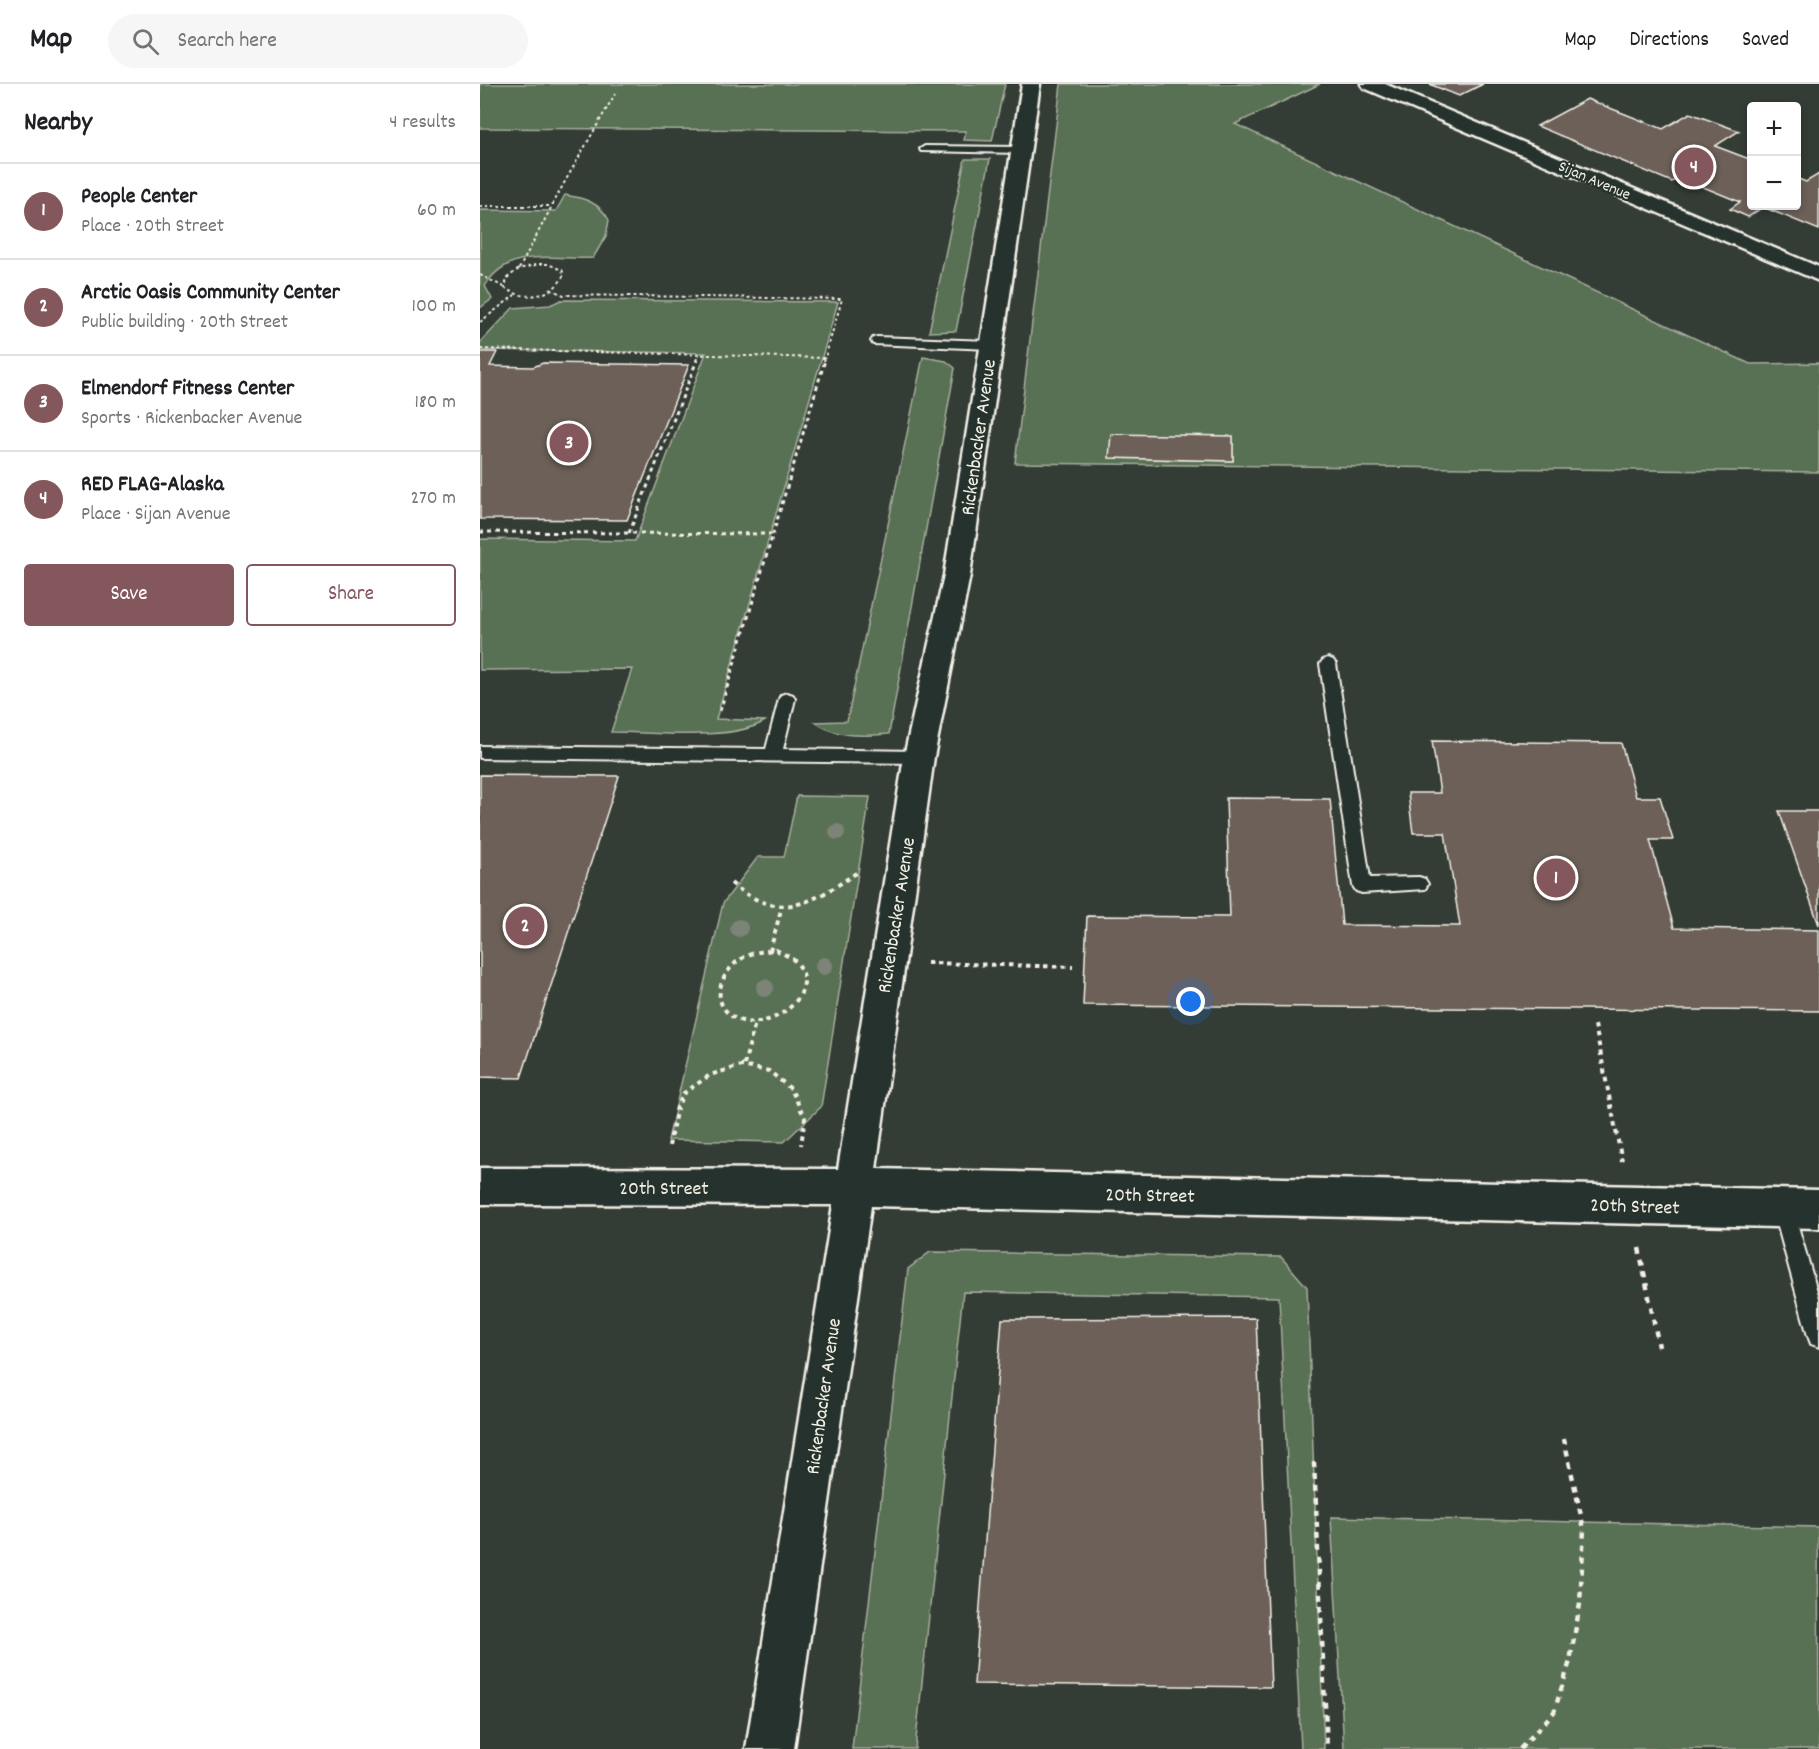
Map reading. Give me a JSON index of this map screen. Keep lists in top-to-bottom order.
{
  "streets": {
    "street": ["Sijan Avenue", "Rickenbacker Avenue", "20th Street"]
  },
  "crossings": [
    ["Rickenbacker Avenue", "20th Street"]
  ],
  "page": {
    "header": "Map",
    "search": "Search here",
    "nav": ["Map", "Directions", "Saved"],
    "heading": ["Nearby", "4 results"],
    "map_buttons": ["+", "−"],
    "pins": [
      "4",
      "3",
      "1",
      "2"
    ],
    "list": [
      {
        "mark": "1",
        "name": "People Center",
        "note": "Place · 20th Street",
        "value": "60 m"
      },
      {
        "mark": "2",
        "name": "Arctic Oasis Community Center",
        "note": "Public building · 20th Street",
        "value": "100 m"
      },
      {
        "mark": "3",
        "name": "Elmendorf Fitness Center",
        "note": "Sports · Rickenbacker Avenue",
        "value": "180 m"
      },
      {
        "mark": "4",
        "name": "RED FLAG-Alaska",
        "note": "Place · Sijan Avenue",
        "value": "270 m"
      }
    ],
    "buttons": ["Save", "Share"]
  }
}
